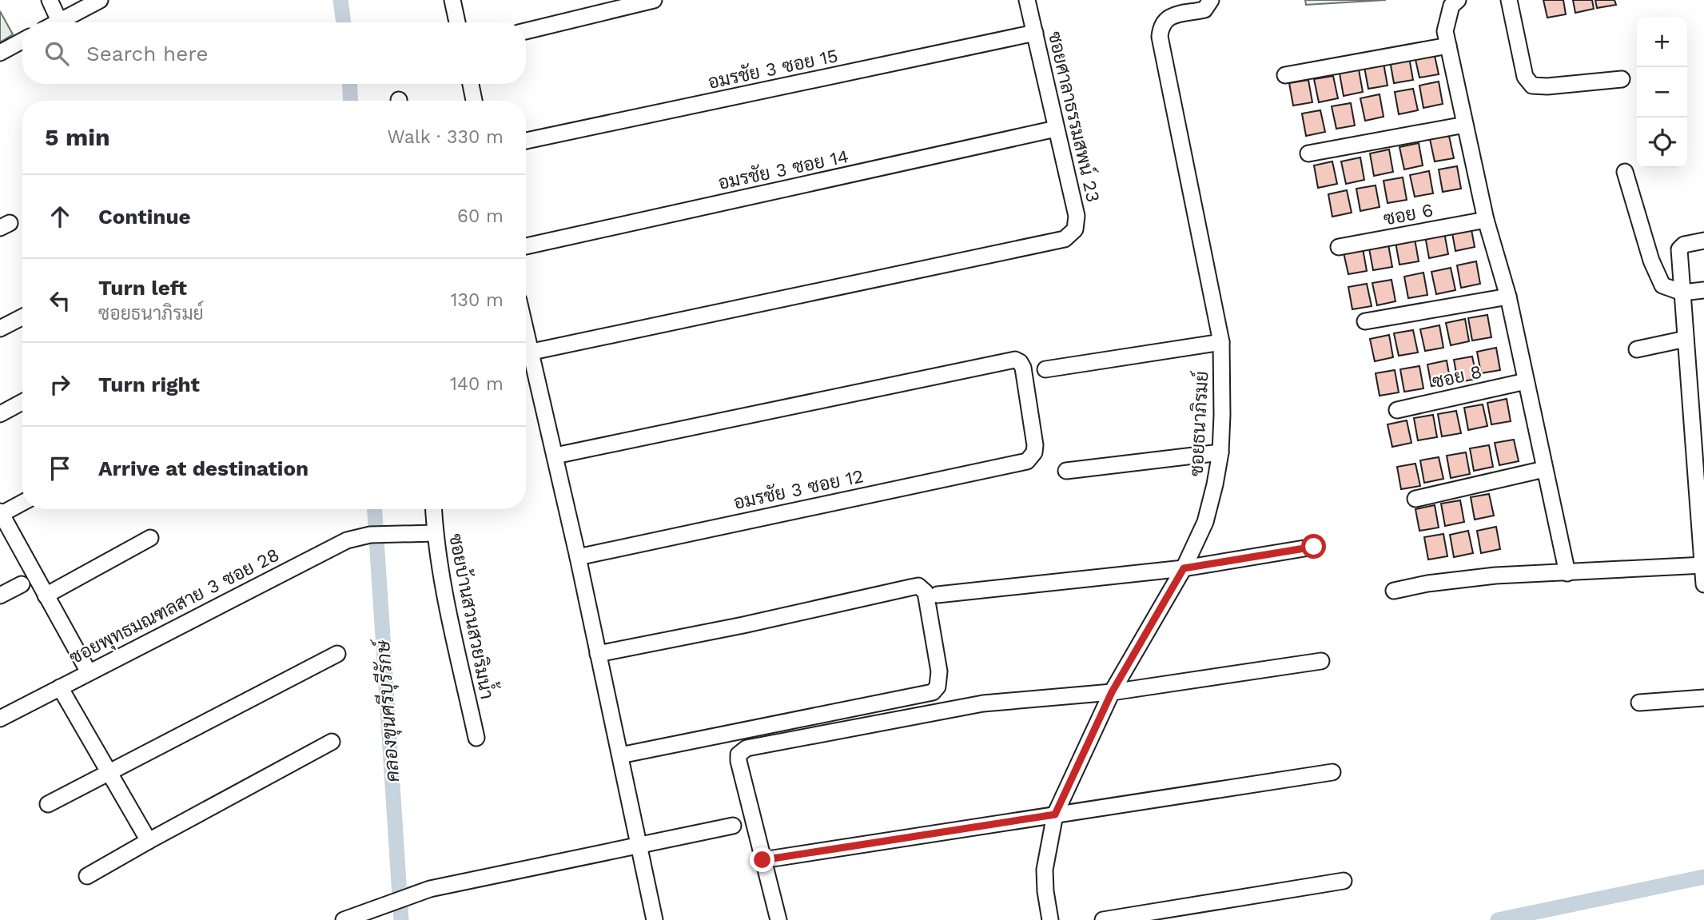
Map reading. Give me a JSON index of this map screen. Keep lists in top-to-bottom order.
{
  "streets": {
    "street": [
      "อมรชัย 3 ซอย 15",
      "ซอยศาลาธรรมสพน์ 23",
      "อมรชัย 3 ซอย 14",
      "ซอย 6",
      "ซอย 8",
      "ซอยธนาภิรมย์",
      "อมรชัย 3 ซอย 12",
      "ซอยพุทธมณฑลสาย 3 ซอย 28",
      "ซอยบ้านสวนสวยริมน้ำ"
    ]
  },
  "crossings": [
    ["อมรชัย 3 ซอย 15", "ซอยศาลาธรรมสพน์ 23"],
    ["ซอยศาลาธรรมสพน์ 23", "อมรชัย 3 ซอย 14"],
    ["ซอยพุทธมณฑลสาย 3 ซอย 28", "ซอยบ้านสวนสวยริมน้ำ"]
  ],
  "water": ["คลองขุนศรีบุรีรักษ์"],
  "page": {
    "map_buttons": ["+", "−"],
    "search": "Search here",
    "heading": ["5 min", "Walk · 330 m"],
    "list": [
      ["Continue", "60 m"],
      ["Turn left", "ซอยธนาภิรมย์", "130 m"],
      ["Turn right", "140 m"],
      "Arrive at destination"
    ]
  }
}
